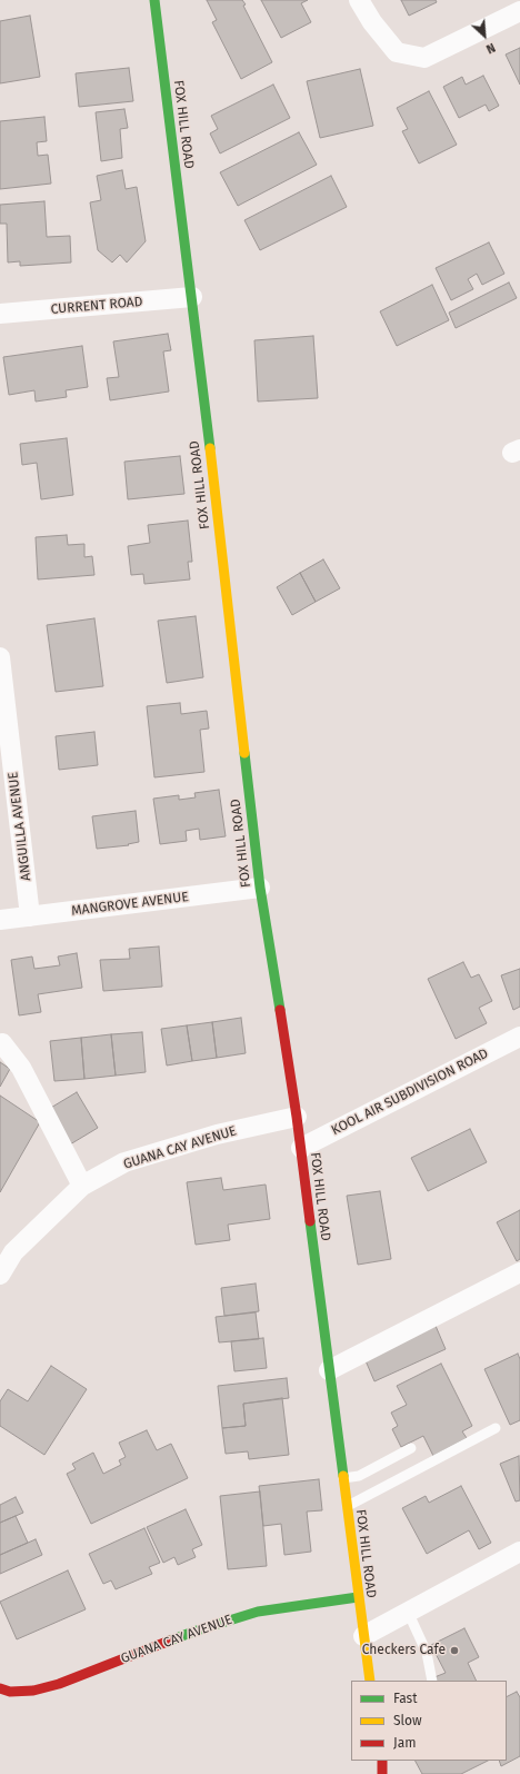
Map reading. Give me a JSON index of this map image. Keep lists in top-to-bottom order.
{
  "streets": {
    "main road": ["FOX HILL ROAD", "GUANA CAY AVENUE"],
    "street": [
      "CURRENT ROAD",
      "ANGUILLA AVENUE",
      "MANGROVE AVENUE",
      "KOOL AIR SUBDIVISION ROAD"
    ]
  },
  "crossings": [
    ["FOX HILL ROAD", "CURRENT ROAD"],
    ["FOX HILL ROAD", "MANGROVE AVENUE"],
    ["FOX HILL ROAD", "KOOL AIR SUBDIVISION ROAD"],
    ["FOX HILL ROAD", "GUANA CAY AVENUE"],
    ["ANGUILLA AVENUE", "MANGROVE AVENUE"]
  ],
  "places": ["Checkers Cafe"],
  "legend": ["Fast", "Slow", "Jam"],
  "north": "bottom right"
}
